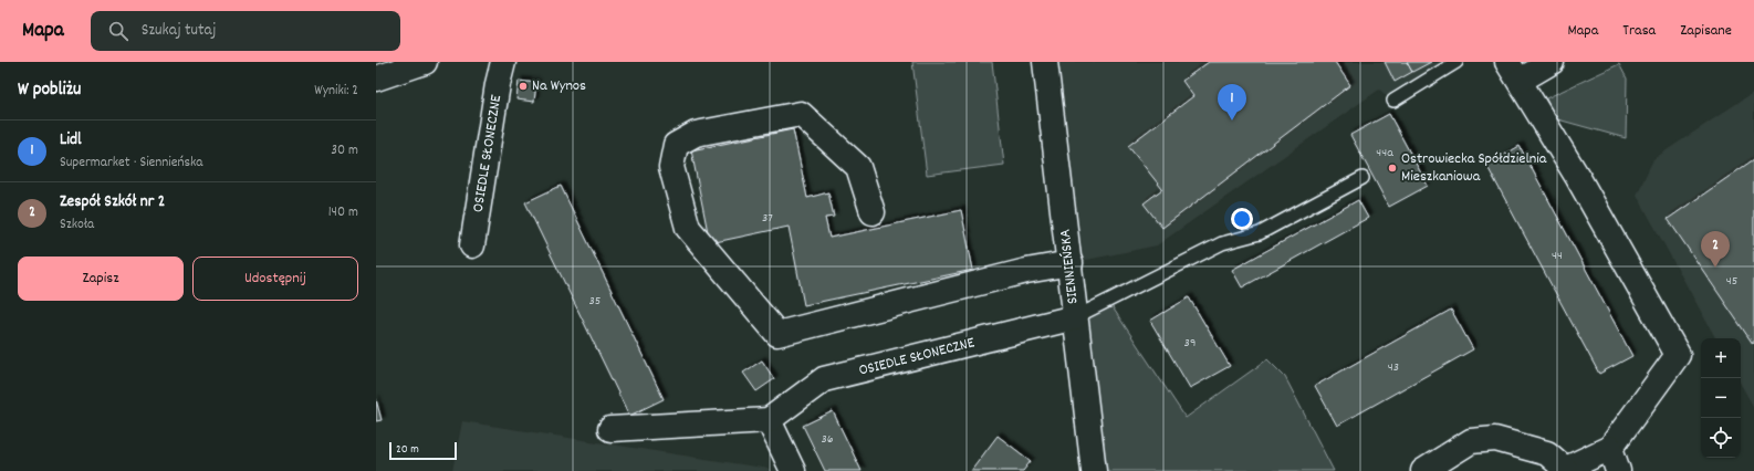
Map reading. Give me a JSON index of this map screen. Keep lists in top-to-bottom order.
{
  "streets": {
    "street": ["OSIEDLE SŁONECZNE", "SIENNIEŃSKA"]
  },
  "crossings": [
    ["OSIEDLE SŁONECZNE", "SIENNIEŃSKA"]
  ],
  "places": ["Na Wynos", "Ostrowiecka Spółdzielnia Mieszkaniowa"],
  "house_numbers": [
    "44a",
    "37",
    "44",
    "45",
    "35",
    "39",
    "43",
    "36"
  ],
  "scale_bar": "20 m",
  "page": {
    "header": "Mapa",
    "search": "Szukaj tutaj",
    "nav": ["Mapa", "Trasa", "Zapisane"],
    "heading": ["W pobliżu", "Wyniki: 2"],
    "pins": ["1", "2"],
    "list": [
      {
        "mark": "1",
        "name": "Lidl",
        "note": "Supermarket · Siennieńska",
        "value": "30 m"
      },
      {
        "mark": "2",
        "name": "Zespół Szkół nr 2",
        "note": "Szkoła",
        "value": "140 m"
      }
    ],
    "buttons": ["Zapisz", "Udostępnij"],
    "map_buttons": ["+", "−"],
    "scale": "20 m"
  }
}
